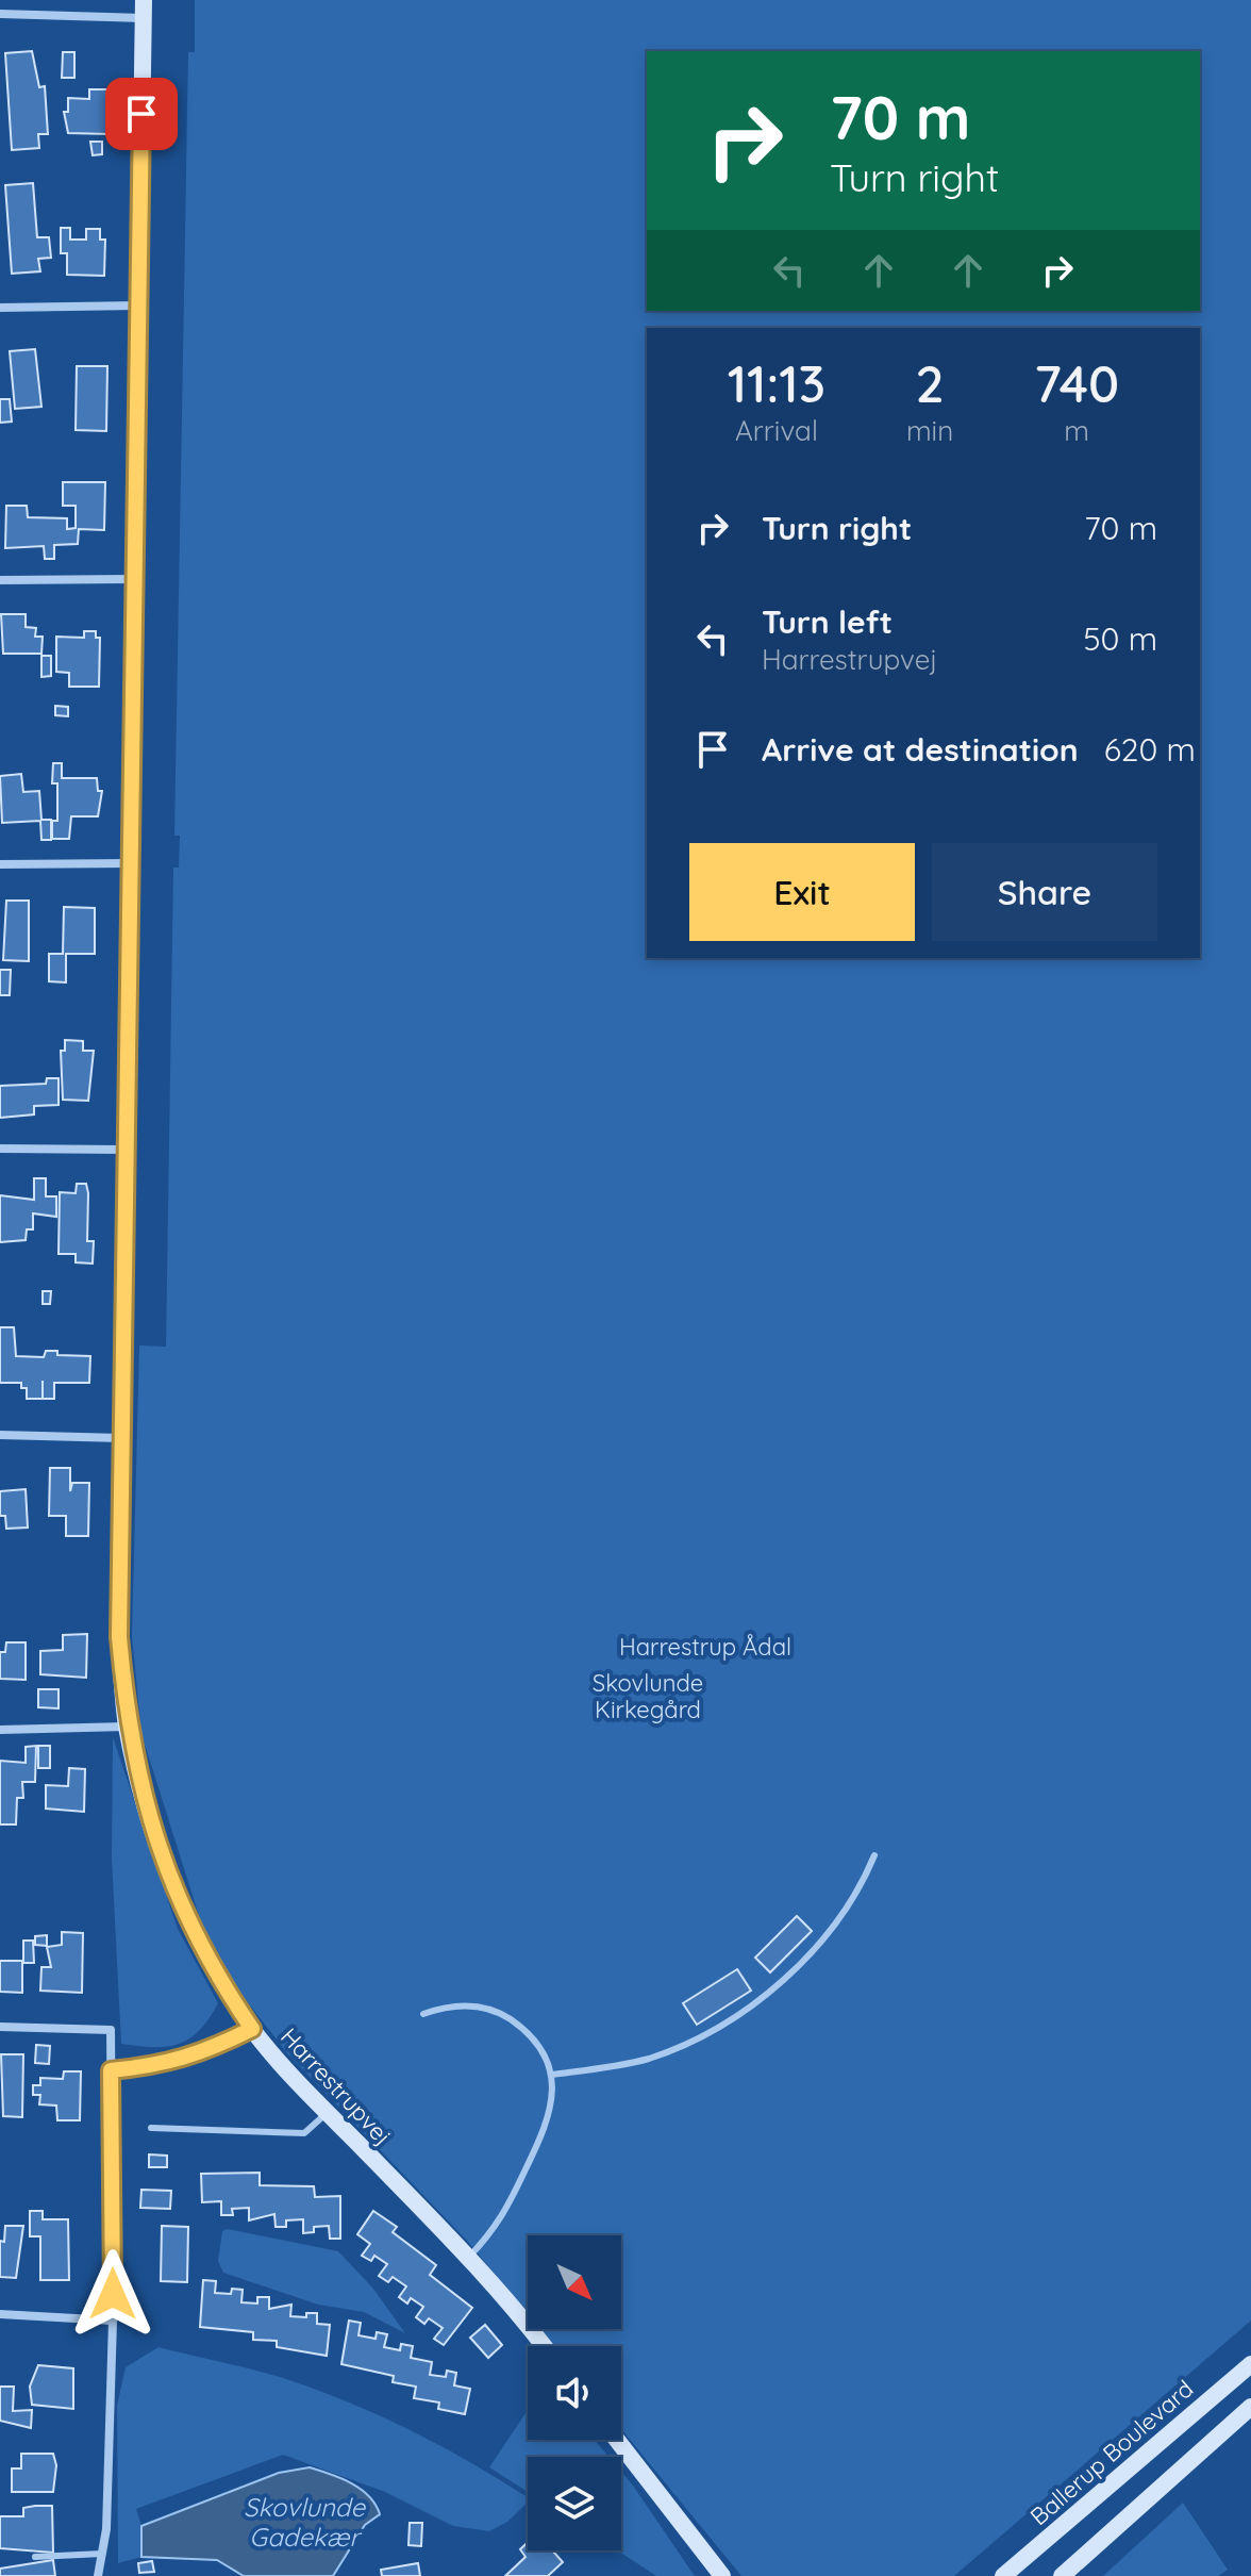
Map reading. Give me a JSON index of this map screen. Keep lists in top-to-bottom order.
{
  "streets": {
    "street": ["Harrestrupvej", "Ballerup Boulevard"]
  },
  "water": ["Skovlunde Gadekær"],
  "parks": ["Harrestrup Ådal", "Skovlunde Kirkegård"],
  "north": "bottom right",
  "page": {
    "turn": ["70 m", "Turn right"],
    "eta": [
      "11:13",
      "Arrival",
      "2",
      "min",
      "740",
      "m"
    ],
    "list": [
      {
        "name": "Turn right",
        "value": "70 m"
      },
      {
        "name": "Turn left",
        "note": "Harrestrupvej",
        "value": "50 m"
      },
      {
        "name": "Arrive at destination",
        "value": "620 m"
      }
    ],
    "buttons": ["Exit", "Share"]
  }
}
